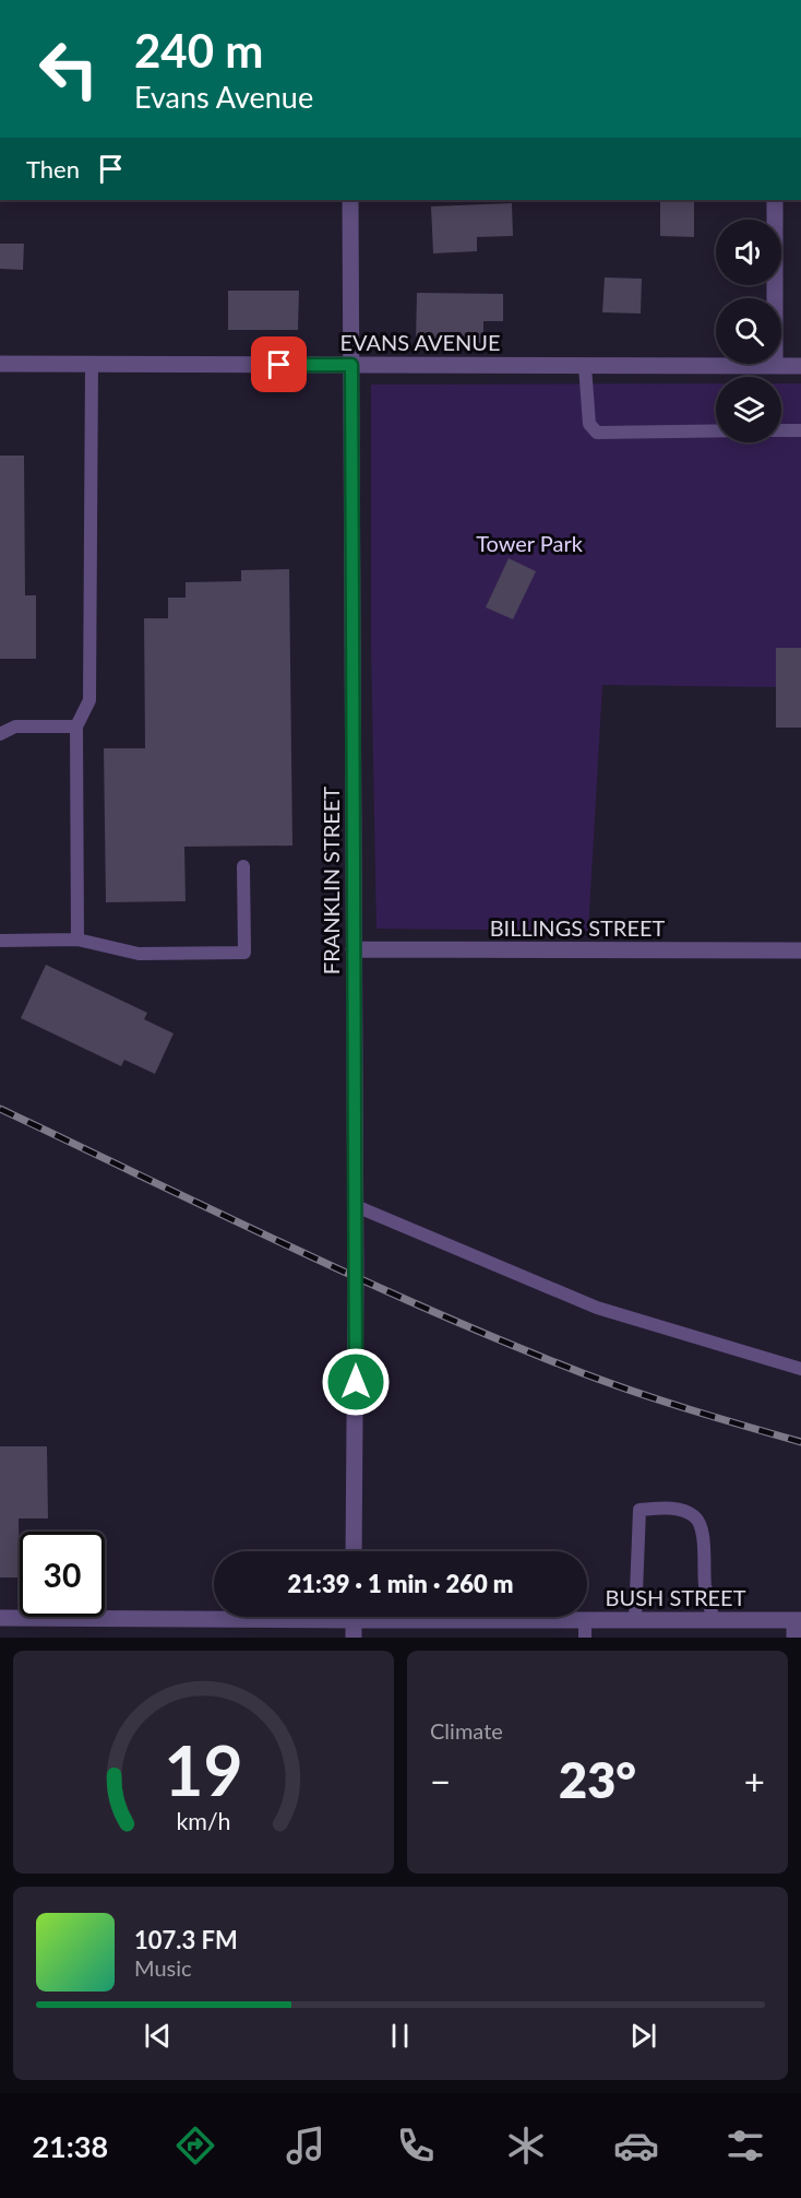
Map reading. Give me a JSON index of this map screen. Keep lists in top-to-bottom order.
{
  "streets": {
    "street": [
      "EVANS AVENUE",
      "FRANKLIN STREET",
      "BILLINGS STREET",
      "BUSH STREET"
    ]
  },
  "crossings": [
    ["EVANS AVENUE", "FRANKLIN STREET"],
    ["FRANKLIN STREET", "BILLINGS STREET"]
  ],
  "parks": ["Tower Park"],
  "page": {
    "turn": ["240 m", "Evans Avenue"],
    "then": "Then",
    "limit": "30",
    "trip": "21:39 · 1 min · 260 m",
    "tile": "Climate",
    "heat": ["−", "23°", "+"],
    "song": ["107.3 FM", "Music"],
    "tabs": "21:38",
    "gauge": ["19", "km/h"]
  }
}
